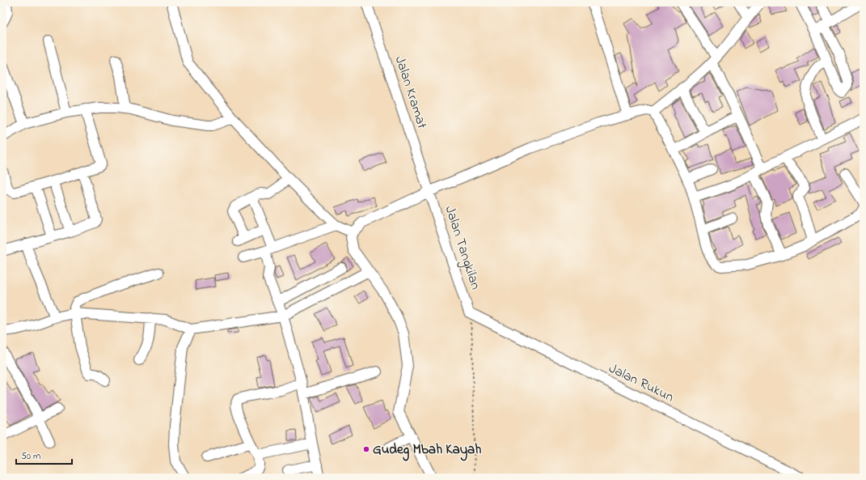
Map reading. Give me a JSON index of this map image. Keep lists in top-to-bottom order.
{
  "streets": {
    "street": ["Jalan Kramat", "Jalan Tangkilan", "Jalan Rukun"]
  },
  "crossings": [
    ["Jalan Kramat", "Jalan Tangkilan"],
    ["Jalan Tangkilan", "Jalan Rukun"]
  ],
  "places": ["Gudeg Mbah Kayah"],
  "scale_bar": "50 m"
}
